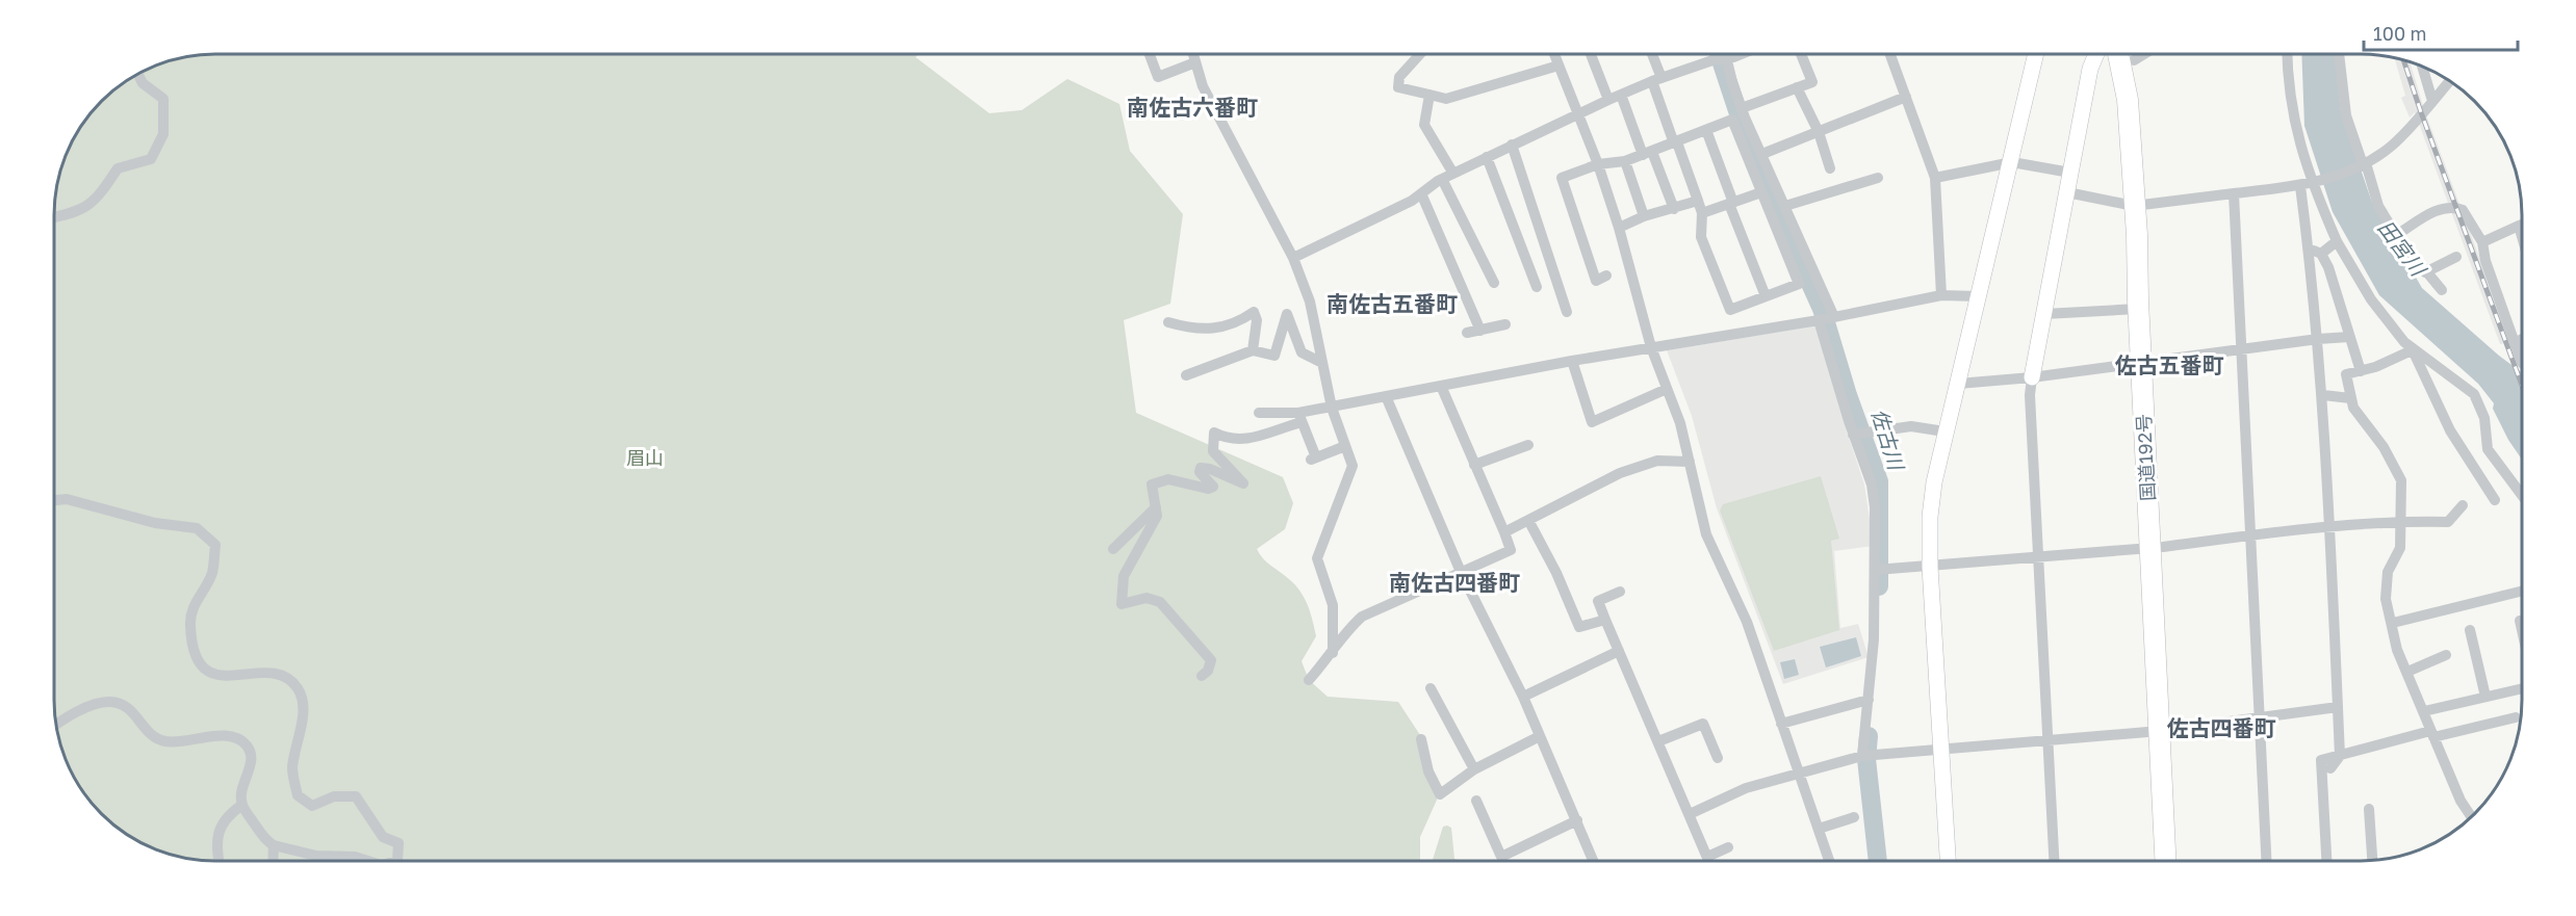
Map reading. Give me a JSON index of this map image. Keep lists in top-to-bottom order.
{
  "streets": {
    "highway": ["国道192号"]
  },
  "districts": [
    "南佐古六番町",
    "南佐古五番町",
    "佐古五番町",
    "南佐古四番町",
    "佐古四番町"
  ],
  "water": ["田宮川", "佐古川"],
  "parks": ["眉山"],
  "scale_bar": "100 m"
}
